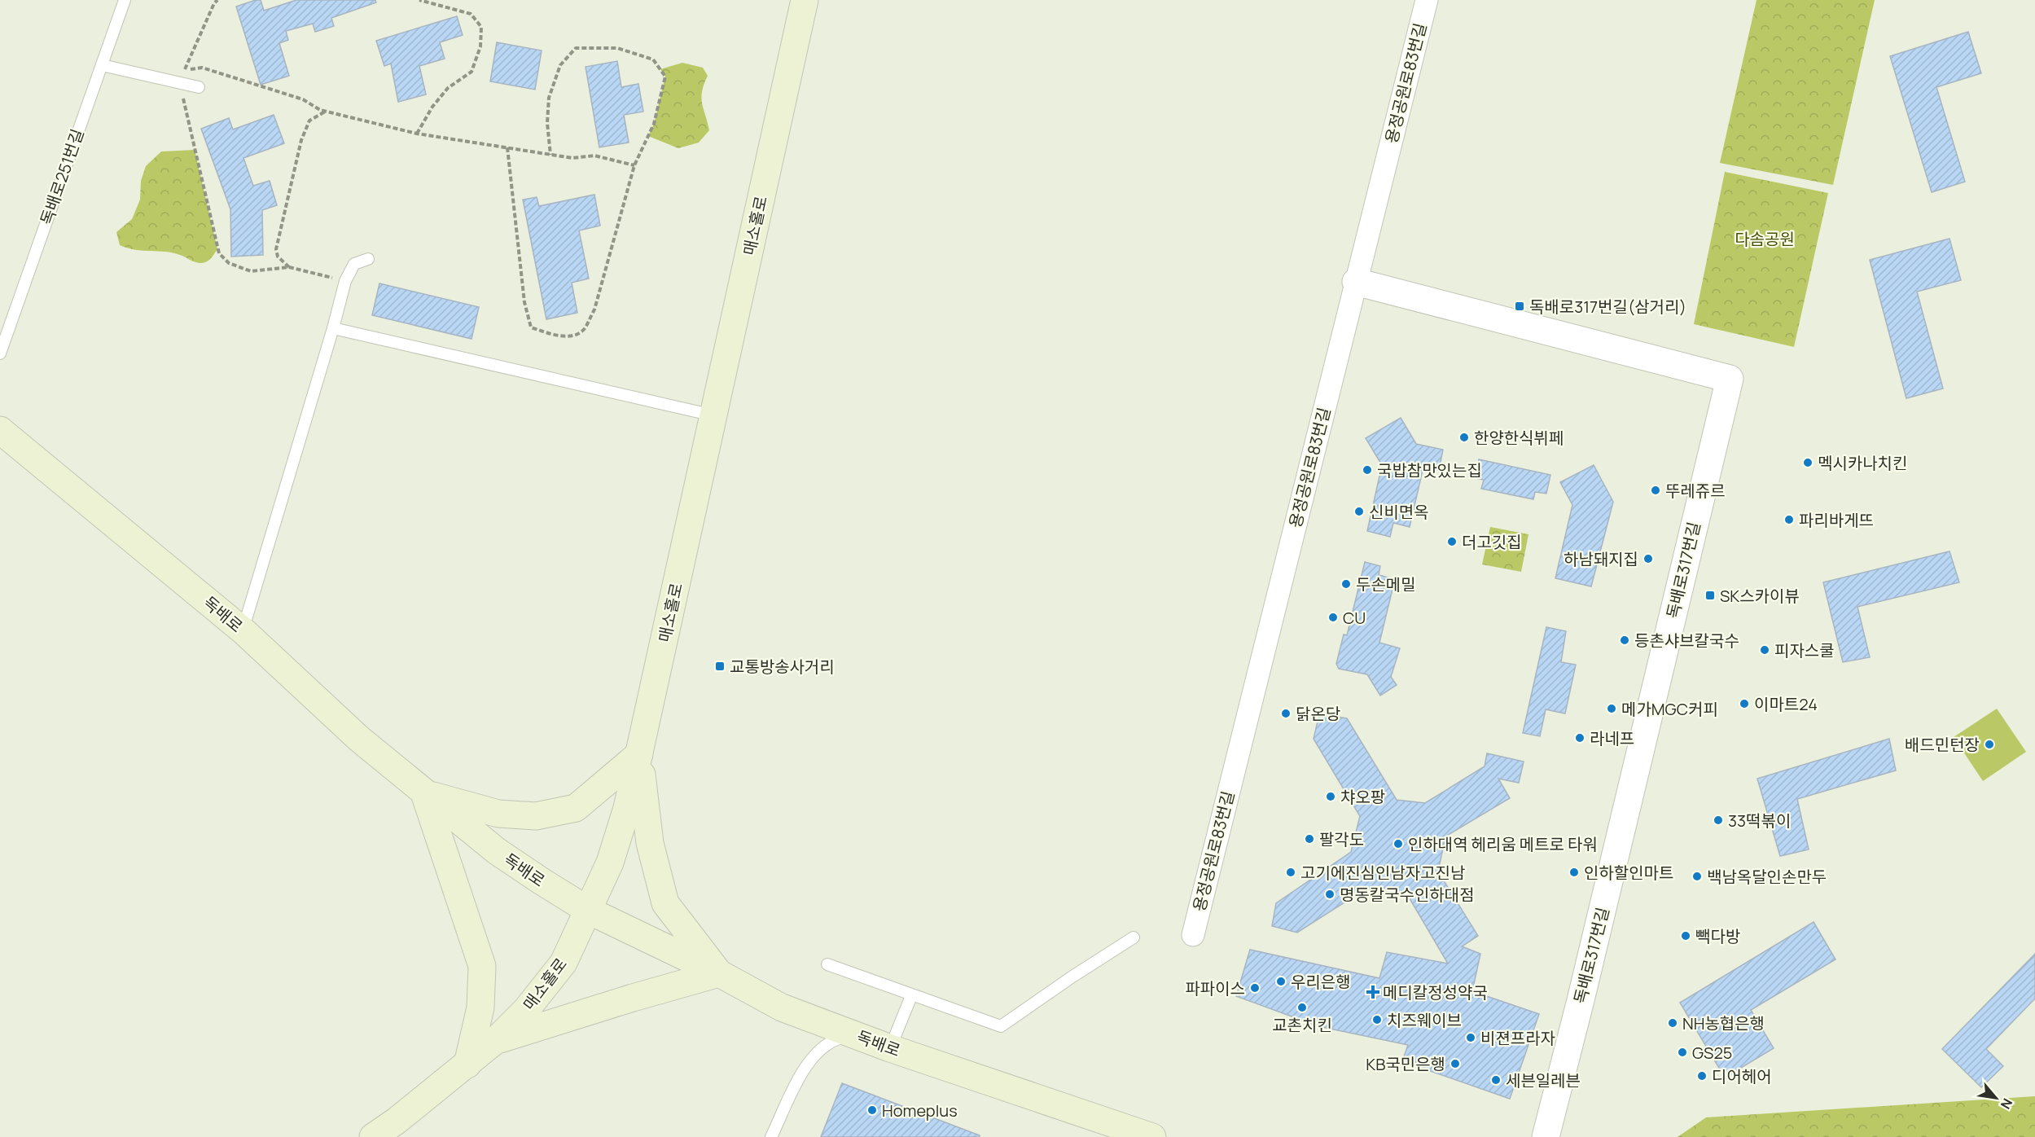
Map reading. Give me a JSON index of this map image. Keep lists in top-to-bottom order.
{
  "streets": {
    "main road": ["매소홀로", "독배로"],
    "street": ["용정공원로83번길", "독배로317번길"],
    "lane": ["독배로251번길"]
  },
  "crossings": [
    ["용정공원로83번길", "독배로317번길"],
    ["매소홀로", "독배로"]
  ],
  "parks": ["다솜공원"],
  "places": {
    "transit": ["독배로317번길(삼거리)", "SK스카이뷰", "교통방송사거리"],
    "other": [
      "한양한식뷔페",
      "멕시카나치킨",
      "국밥참맛있는집",
      "뚜레쥬르",
      "신비면옥",
      "파리바게뜨",
      "더고깃집",
      "하남돼지집",
      "두손메밀",
      "CU",
      "등촌샤브칼국수",
      "피자스쿨",
      "이마트24",
      "메가MGC커피",
      "닭온당",
      "라네프",
      "배드민턴장",
      "챠오팡",
      "33떡볶이",
      "팔각도",
      "인하대역 헤리움 메트로 타워",
      "고기에진심인남자고진남",
      "인하할인마트",
      "백남옥달인손만두",
      "명동칼국수인하대점",
      "빽다방",
      "우리은행",
      "파파이스",
      "교촌치킨",
      "치즈웨이브",
      "NH농협은행",
      "비젼프라자",
      "GS25",
      "KB국민은행",
      "디어헤어",
      "세븐일레븐",
      "Homeplus"
    ],
    "health": ["메디칼정성약국"]
  },
  "north": "bottom right"
}
